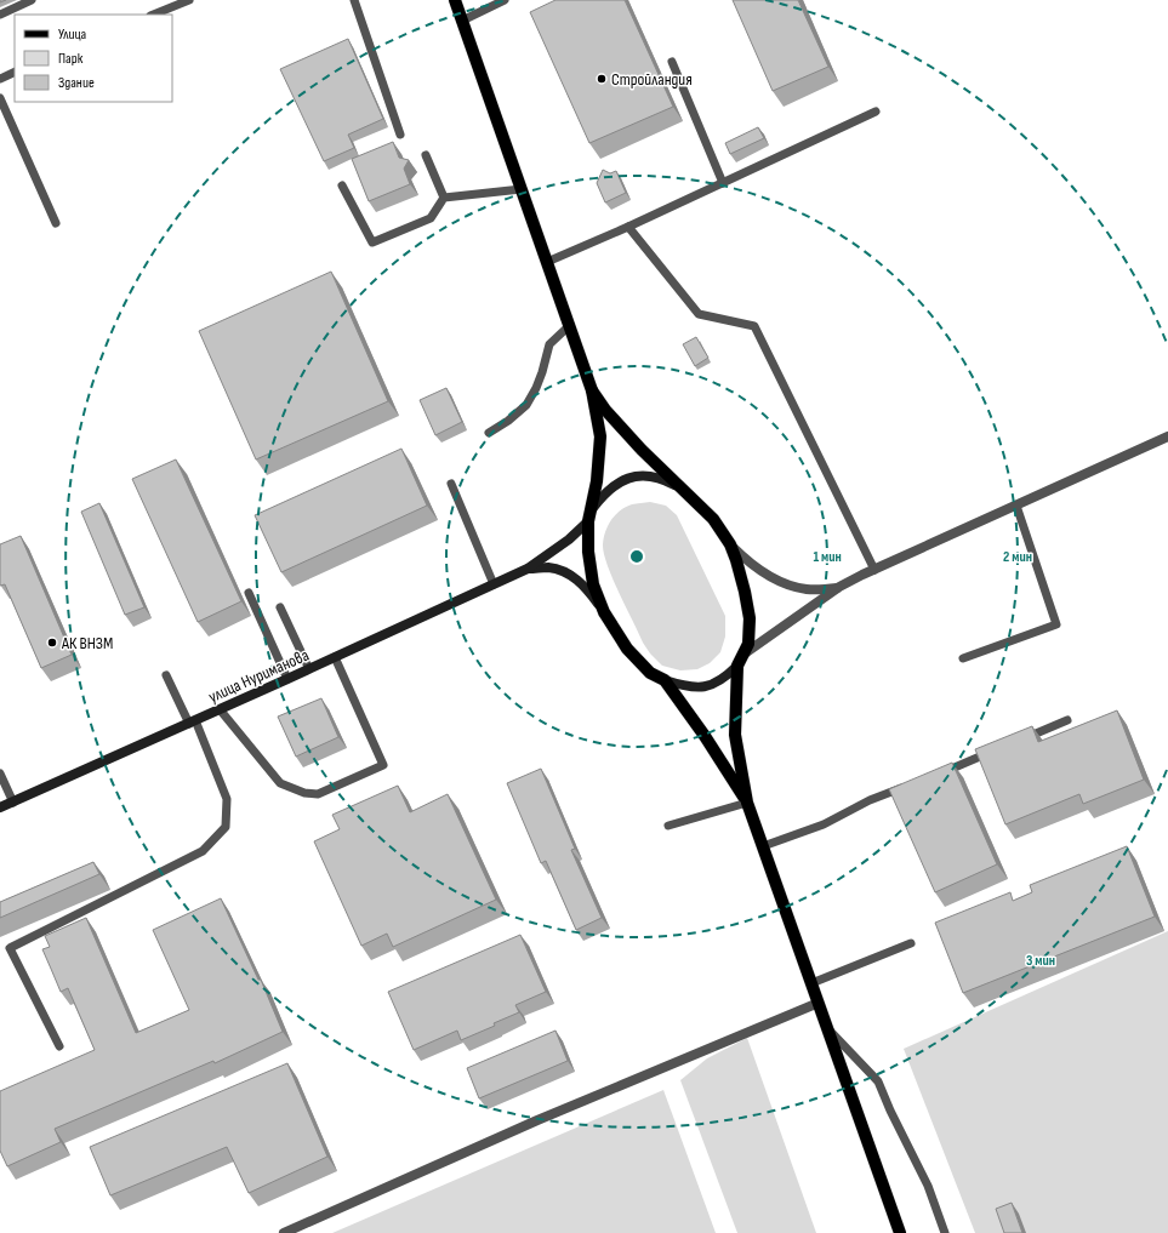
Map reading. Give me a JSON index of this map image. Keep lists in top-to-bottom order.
{
  "streets": {
    "main road": ["улица Нуриманова"]
  },
  "places": ["Стройландия", "АК ВНЗМ"],
  "legend": ["Улица", "Парк", "Здание"],
  "rings": ["1 мин", "2 мин", "3 мин"]
}
